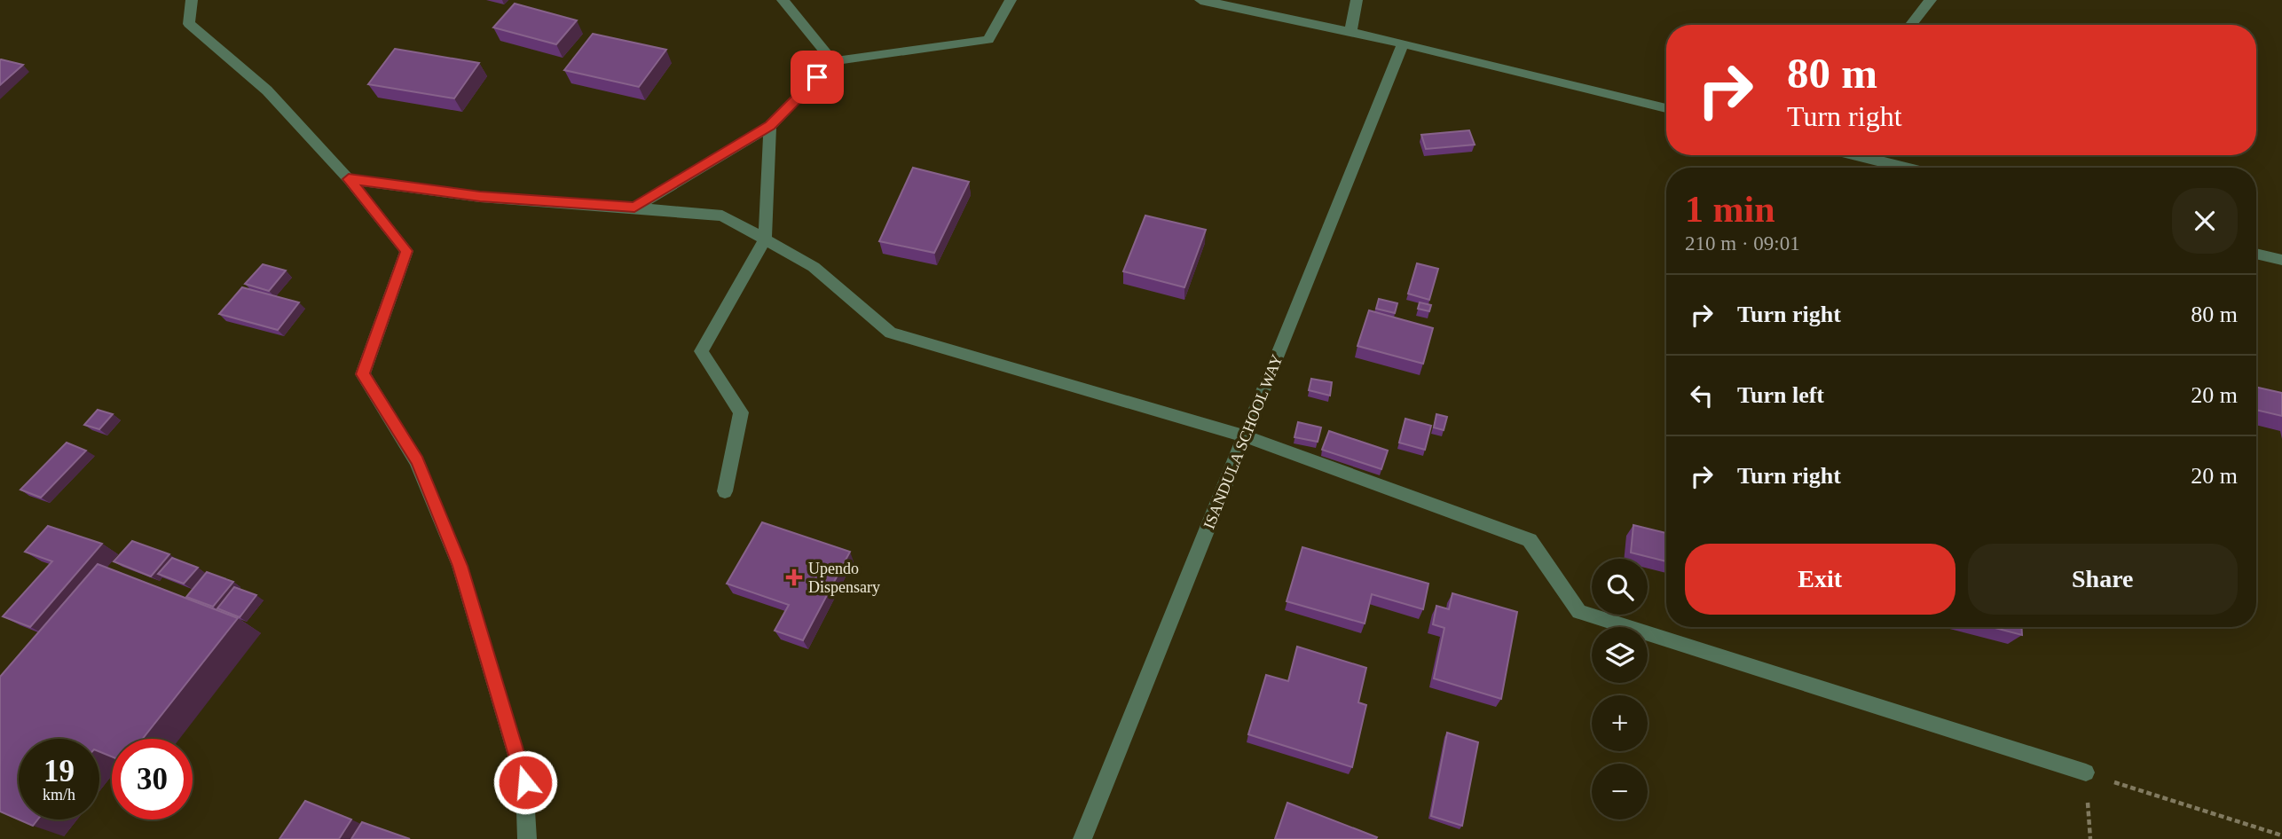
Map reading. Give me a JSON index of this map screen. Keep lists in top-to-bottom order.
{
  "streets": {
    "street": ["ISANDULA SCHOOL WAY"]
  },
  "places": {
    "health": ["Upendo Dispensary"]
  },
  "page": {
    "turn": ["80 m", "Turn right"],
    "heading": ["1 min", "210 m · 09:01"],
    "list": [
      {
        "name": "Turn right",
        "value": "80 m"
      },
      {
        "name": "Turn left",
        "value": "20 m"
      },
      {
        "name": "Turn right",
        "value": "20 m"
      }
    ],
    "buttons": ["Exit", "Share"],
    "map_buttons": ["+", "−"],
    "speed": "19 km/h",
    "limit": "30"
  }
}
